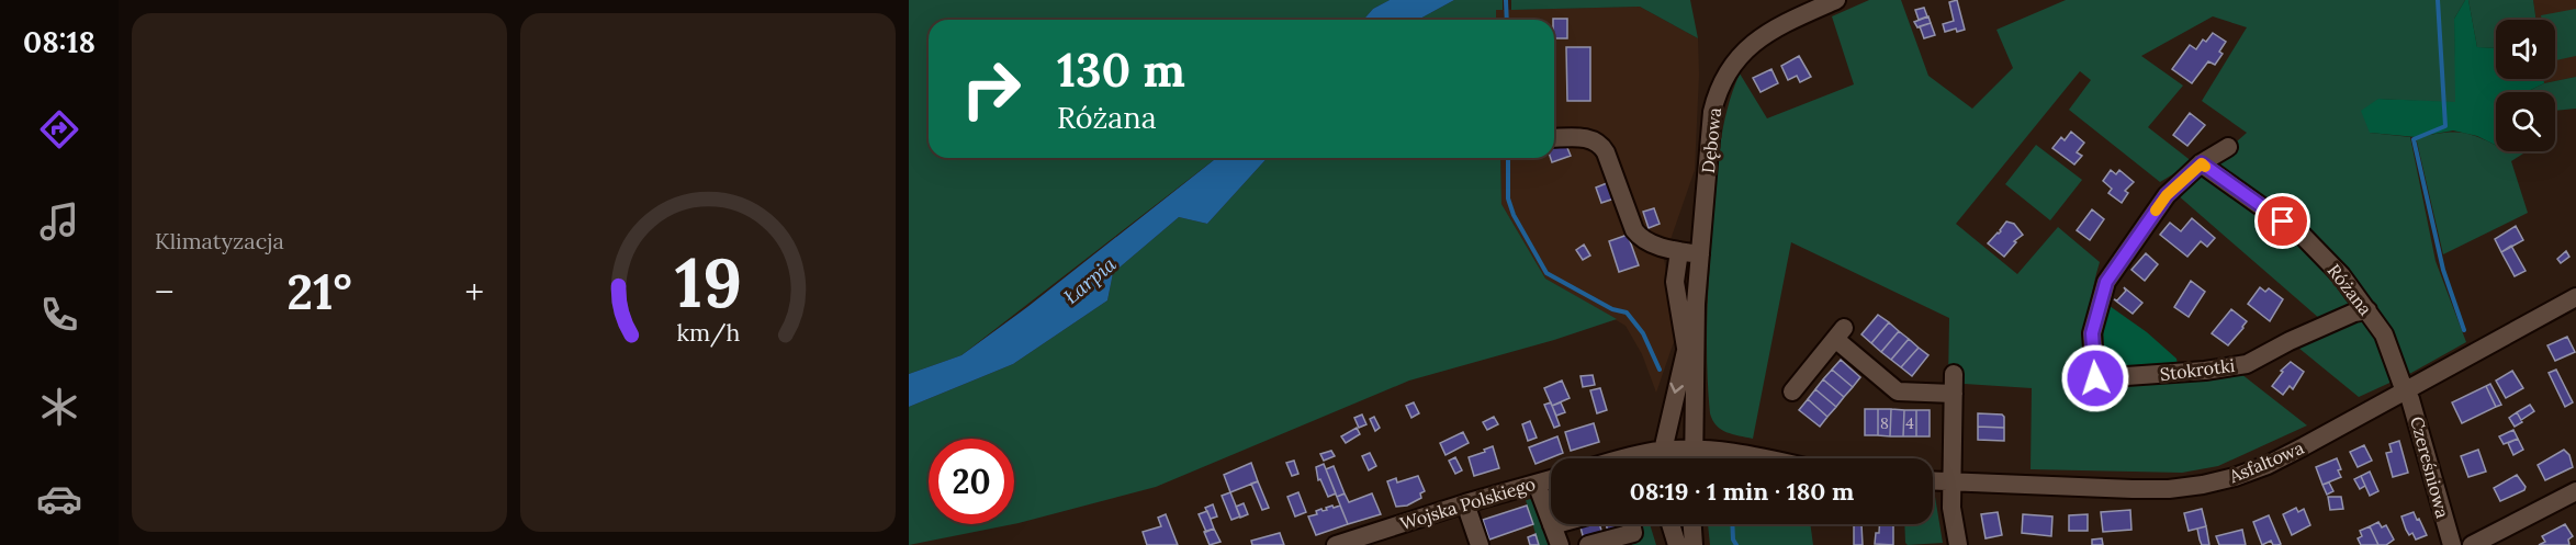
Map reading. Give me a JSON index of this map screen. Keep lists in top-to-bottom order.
{
  "streets": {
    "street": [
      "Dębowa",
      "Różana",
      "Stokrotki",
      "Asfaltowa",
      "Czereśniowa",
      "Wojska Polskiego"
    ]
  },
  "crossings": [
    ["Różana", "Stokrotki"],
    ["Różana", "Asfaltowa"],
    ["Różana", "Czereśniowa"],
    ["Asfaltowa", "Czereśniowa"]
  ],
  "water": ["Łarpia"],
  "house_numbers": ["8", "4"],
  "page": {
    "tabs": "08:18",
    "tile": "Klimatyzacja",
    "turn": ["130 m", "Różana"],
    "heat": ["−", "21°", "+"],
    "limit": "20",
    "trip": "08:19 · 1 min · 180 m",
    "gauge": ["19", "km/h"]
  }
}
